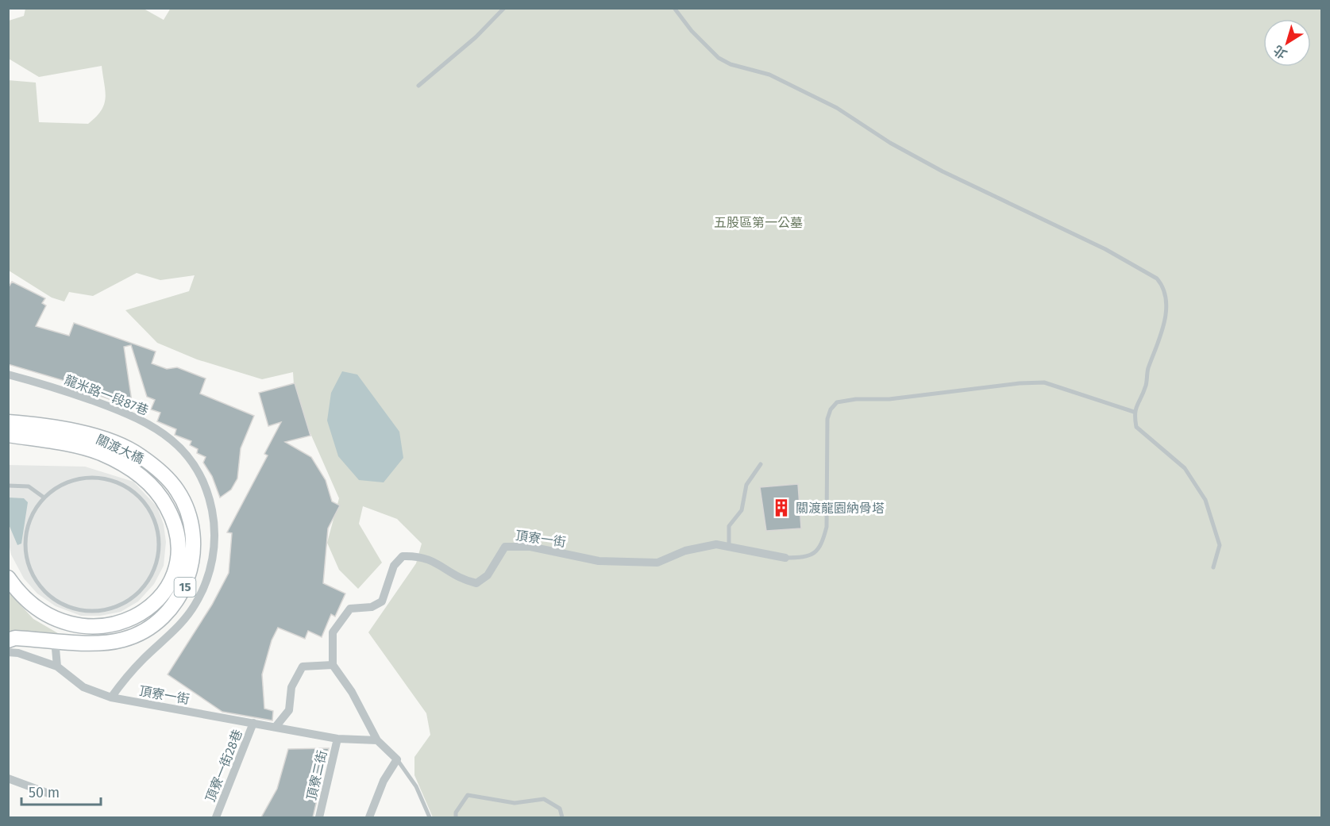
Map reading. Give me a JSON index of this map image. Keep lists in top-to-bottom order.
{
  "streets": {
    "main road": ["關渡大橋", "15"],
    "street": [
      "龍米路一段87巷",
      "頂寮一街",
      "頂寮一街28巷",
      "頂寮二街"
    ]
  },
  "crossings": [
    ["龍米路一段87巷", "頂寮一街"],
    ["頂寮一街", "頂寮一街28巷"],
    ["頂寮一街", "頂寮二街"]
  ],
  "parks": ["五股區第一公墓"],
  "places": {
    "building": ["關渡龍園納骨塔"]
  },
  "scale_bar": "50 m",
  "north": "bottom left"
}
